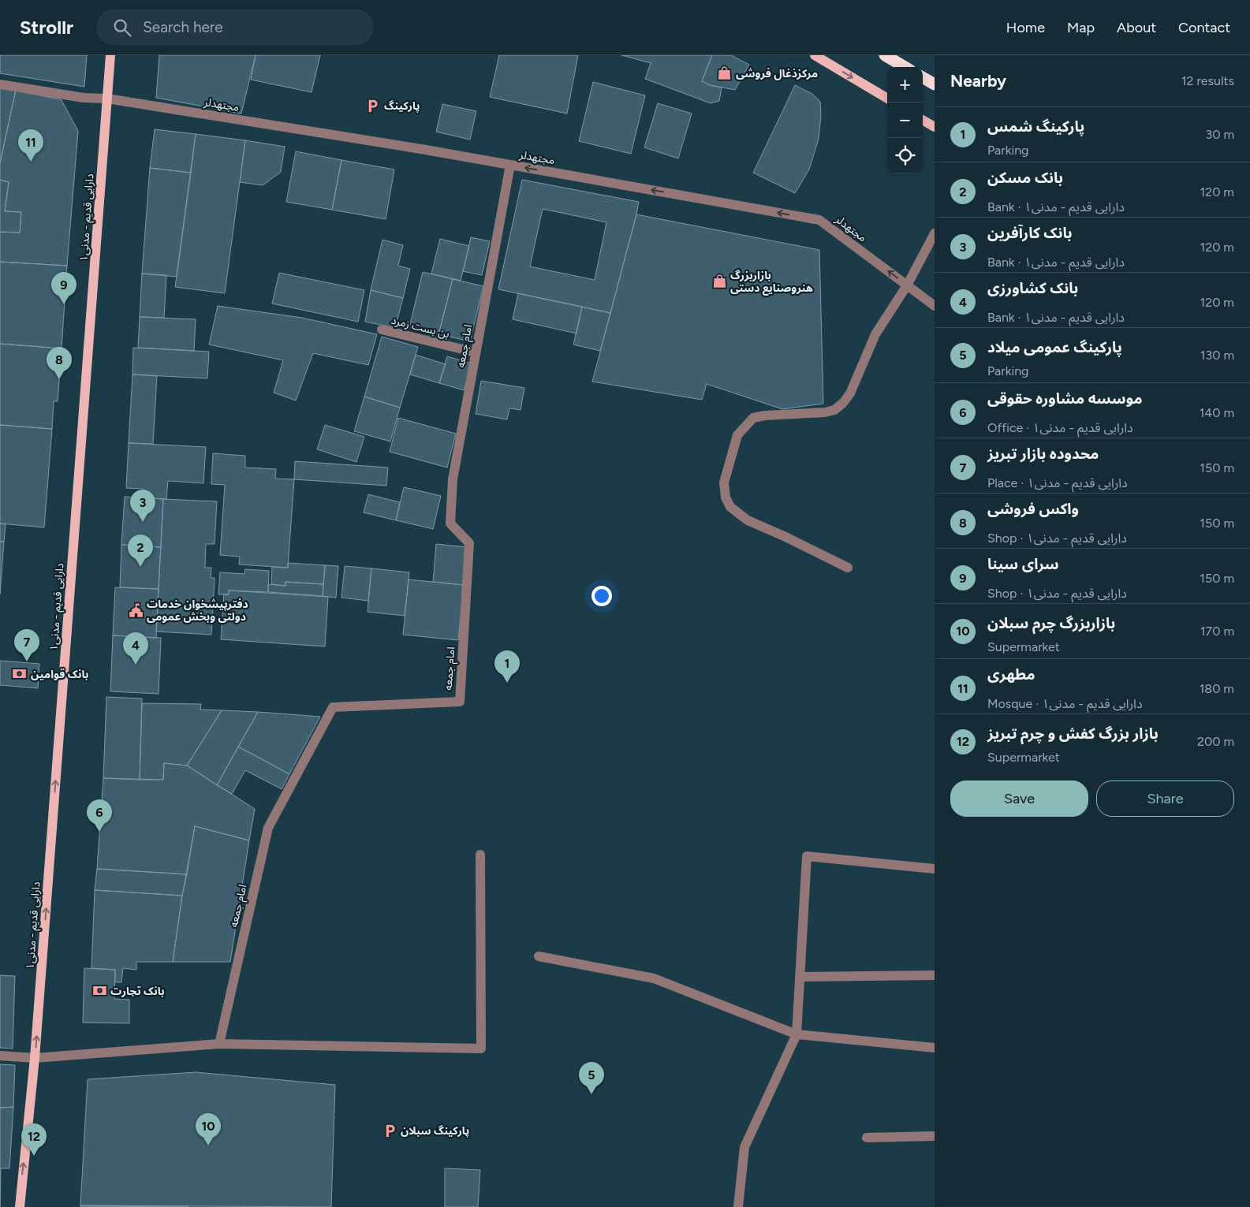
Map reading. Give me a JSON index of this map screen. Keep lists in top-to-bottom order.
{
  "streets": {
    "main road": ["دارایی قدیم - مدنی۱"],
    "street": ["مجتهدلر", "بن بست زمرد", "امام جمعه"]
  },
  "crossings": [
    ["مجتهدلر", "دارایی قدیم - مدنی۱"],
    ["مجتهدلر", "امام جمعه"],
    ["بن بست زمرد", "امام جمعه"]
  ],
  "one_way": ["مجتهدلر", "دارایی قدیم - مدنی۱"],
  "places": {
    "shop": ["مرکزذغال فروشی", "بازاربزرگ هنروصنایع دستی"],
    "parking": ["پارکینگ", "پارکینگ سبلان"],
    "public building": ["دفترپیشخوان خدمات دولتی وبخش عمومی"],
    "bank": ["بانک قوامین", "بانک تجارت"]
  },
  "page": {
    "header": "Strollr",
    "search": "Search here",
    "nav": [
      "Home",
      "Map",
      "About",
      "Contact"
    ],
    "heading": ["Nearby", "12 results"],
    "map_buttons": ["+", "−"],
    "list": [
      {
        "mark": "1",
        "name": "پارکینگ شمس",
        "note": "Parking",
        "value": "30 m"
      },
      {
        "mark": "2",
        "name": "بانک مسکن",
        "note": "Bank · دارایی قدیم - مدنی۱",
        "value": "120 m"
      },
      {
        "mark": "3",
        "name": "بانک کارآفرین",
        "note": "Bank · دارایی قدیم - مدنی۱",
        "value": "120 m"
      },
      {
        "mark": "4",
        "name": "بانک کشاورزی",
        "note": "Bank · دارایی قدیم - مدنی۱",
        "value": "120 m"
      },
      {
        "mark": "5",
        "name": "پارکینگ عمومی میلاد",
        "note": "Parking",
        "value": "130 m"
      },
      {
        "mark": "6",
        "name": "موسسه مشاوره حقوقی",
        "note": "Office · دارایی قدیم - مدنی۱",
        "value": "140 m"
      },
      {
        "mark": "7",
        "name": "محدوده بازار تبریز",
        "note": "Place · دارایی قدیم - مدنی۱",
        "value": "150 m"
      },
      {
        "mark": "8",
        "name": "واکس فروشی",
        "note": "Shop · دارایی قدیم - مدنی۱",
        "value": "150 m"
      },
      {
        "mark": "9",
        "name": "سرای سینا",
        "note": "Shop · دارایی قدیم - مدنی۱",
        "value": "150 m"
      },
      {
        "mark": "10",
        "name": "بازاربزرگ چرم سبلان",
        "note": "Supermarket",
        "value": "170 m"
      },
      {
        "mark": "11",
        "name": "مطهری",
        "note": "Mosque · دارایی قدیم - مدنی۱",
        "value": "180 m"
      },
      {
        "mark": "12",
        "name": "بازار بزرگ کفش و چرم تبریز",
        "note": "Supermarket",
        "value": "200 m"
      }
    ],
    "pins": [
      "11",
      "9",
      "8",
      "3",
      "2",
      "7",
      "4",
      "1",
      "6",
      "5",
      "10",
      "12"
    ],
    "buttons": ["Save", "Share"]
  }
}
